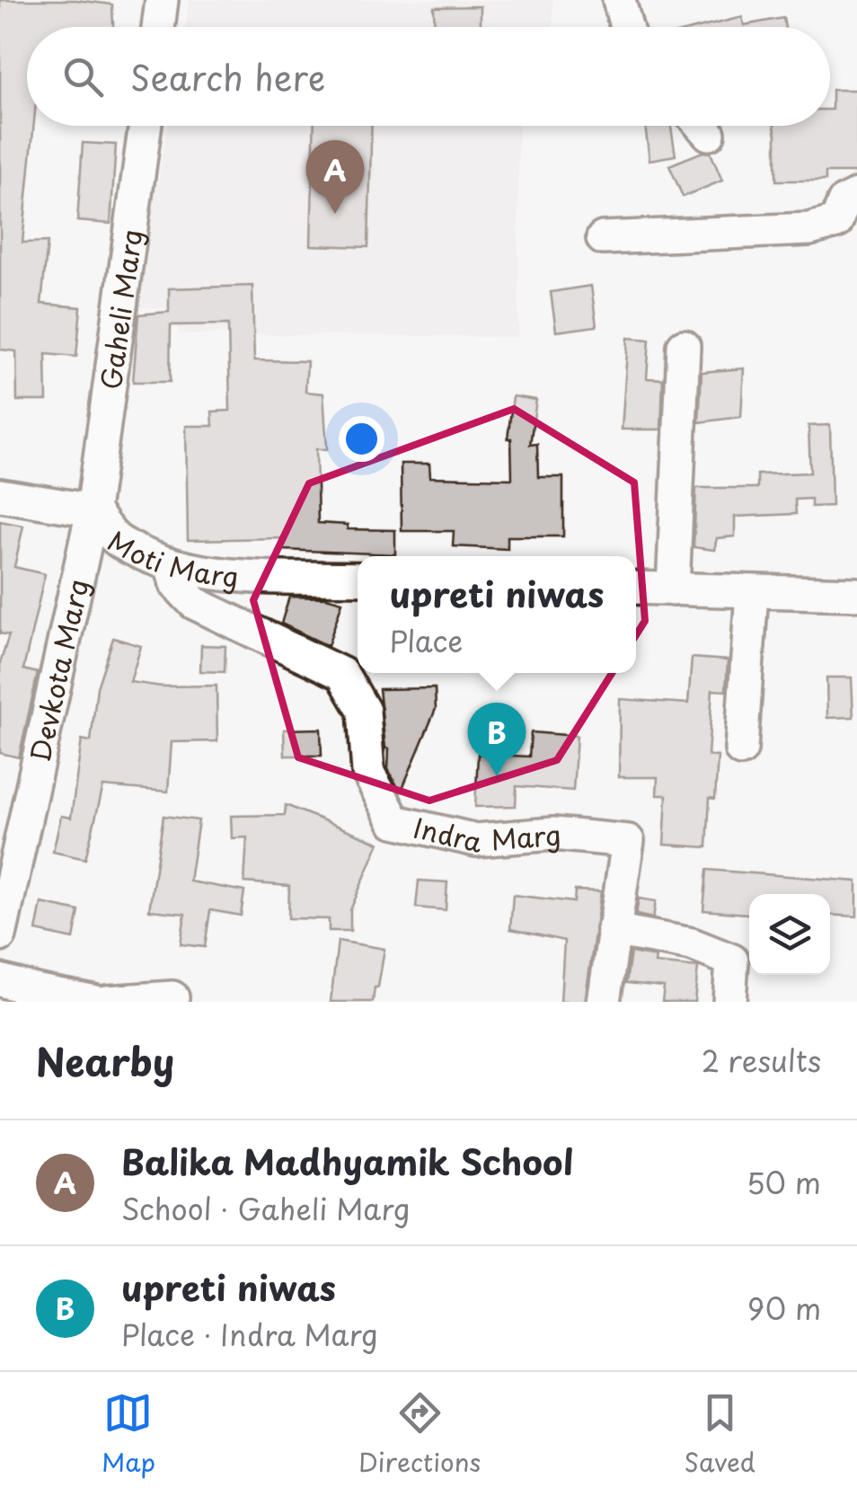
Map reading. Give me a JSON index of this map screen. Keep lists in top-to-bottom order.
{
  "streets": {
    "street": [
      "Gaheli Marg",
      "Moti Marg",
      "Devkota Marg",
      "Indra Marg"
    ]
  },
  "crossings": [
    ["Gaheli Marg", "Moti Marg"],
    ["Gaheli Marg", "Devkota Marg"],
    ["Moti Marg", "Devkota Marg"],
    ["Moti Marg", "Indra Marg"]
  ],
  "page": {
    "search": "Search here",
    "pins": ["A", "B"],
    "popup": ["upreti niwas", "Place"],
    "heading": ["Nearby", "2 results"],
    "list": [
      {
        "mark": "A",
        "name": "Balika Madhyamik School",
        "note": "School · Gaheli Marg",
        "value": "50 m"
      },
      {
        "mark": "B",
        "name": "upreti niwas",
        "note": "Place · Indra Marg",
        "value": "90 m"
      }
    ],
    "nav": ["Map", "Directions", "Saved"]
  }
}
